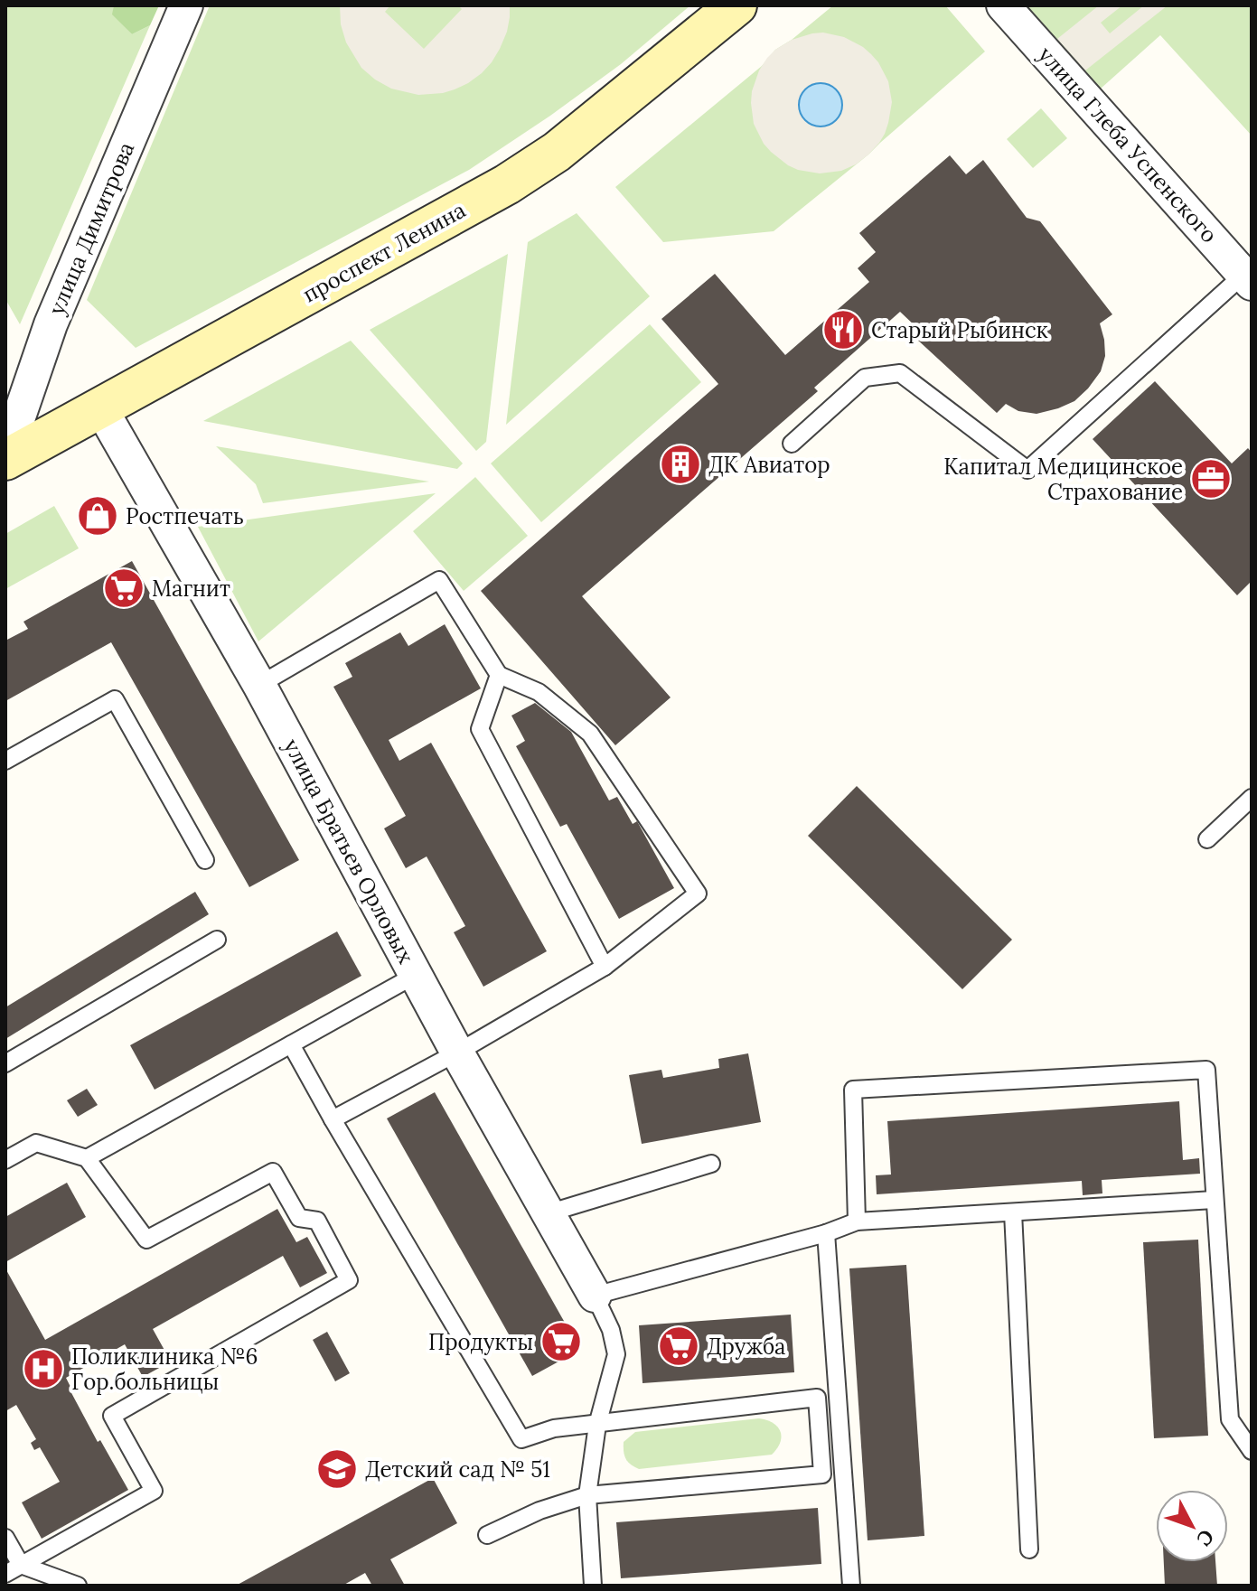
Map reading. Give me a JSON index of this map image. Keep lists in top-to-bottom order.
{
  "streets": {
    "main road": ["проспект Ленина"],
    "street": ["улица Глеба Успенского", "улица Димитрова", "улица Братьев Орловых"]
  },
  "crossings": [
    ["улица Димитрова", "проспект Ленина"],
    ["проспект Ленина", "улица Братьев Орловых"]
  ],
  "places": {
    "restaurant": ["Старый Рыбинск"],
    "building": ["ДК Авиатор"],
    "office": ["Капитал Медицинское Страхование"],
    "shop": ["Ростпечать"],
    "supermarket": ["Магнит", "Продукты", "Дружба"],
    "hospital": ["Поликлиника №6 Гор.больницы"],
    "school or university": ["Детский сад № 51"]
  },
  "north": "bottom right"
}
